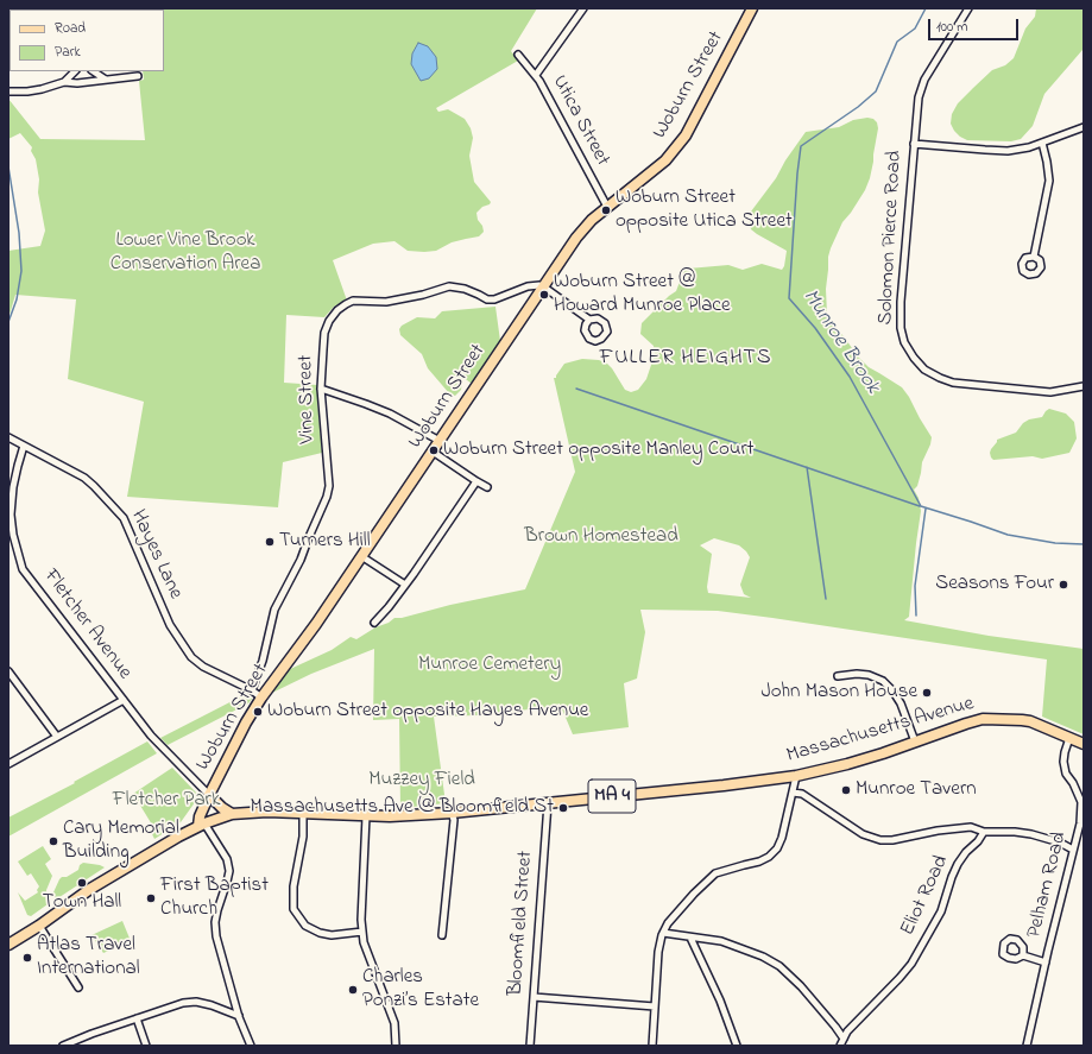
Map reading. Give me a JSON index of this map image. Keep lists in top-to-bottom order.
{
  "streets": {
    "main road": ["Woburn Street", "Massachusetts Avenue", "MA 4"],
    "street": [
      "Utica Street",
      "Solomon Pierce Road",
      "Vine Street",
      "Hayes Lane",
      "Fletcher Avenue",
      "Pelham Road",
      "Eliot Road",
      "Bloomfield Street"
    ]
  },
  "crossings": [
    ["Woburn Street", "Utica Street"],
    ["Woburn Street", "Vine Street"],
    ["Woburn Street", "Hayes Lane"],
    ["Woburn Street", "Fletcher Avenue"],
    ["Woburn Street", "Massachusetts Avenue"],
    ["Vine Street", "Hayes Lane"],
    ["Hayes Lane", "Fletcher Avenue"],
    ["Massachusetts Avenue", "Pelham Road"],
    ["Massachusetts Avenue", "Bloomfield Street"]
  ],
  "districts": ["FULLER HEIGHTS"],
  "water": ["Munroe Brook"],
  "parks": [
    "Lower Vine Brook Conservation Area",
    "Brown Homestead",
    "Munroe Cemetery",
    "Muzzey Field",
    "Fletcher Park"
  ],
  "places": [
    "Woburn Street opposite Utica Street",
    "Woburn Street @ Howard Munroe Place",
    "Woburn Street opposite Manley Court",
    "Turners Hill",
    "Seasons Four",
    "John Mason House",
    "Woburn Street opposite Hayes Avenue",
    "Munroe Tavern",
    "Massachusetts Ave @ Bloomfield St",
    "Cary Memorial Building",
    "Town Hall",
    "First Baptist Church",
    "Atlas Travel International",
    "Charles Ponzi’s Estate"
  ],
  "legend": ["Road", "Park"],
  "scale_bar": "100 m"
}
